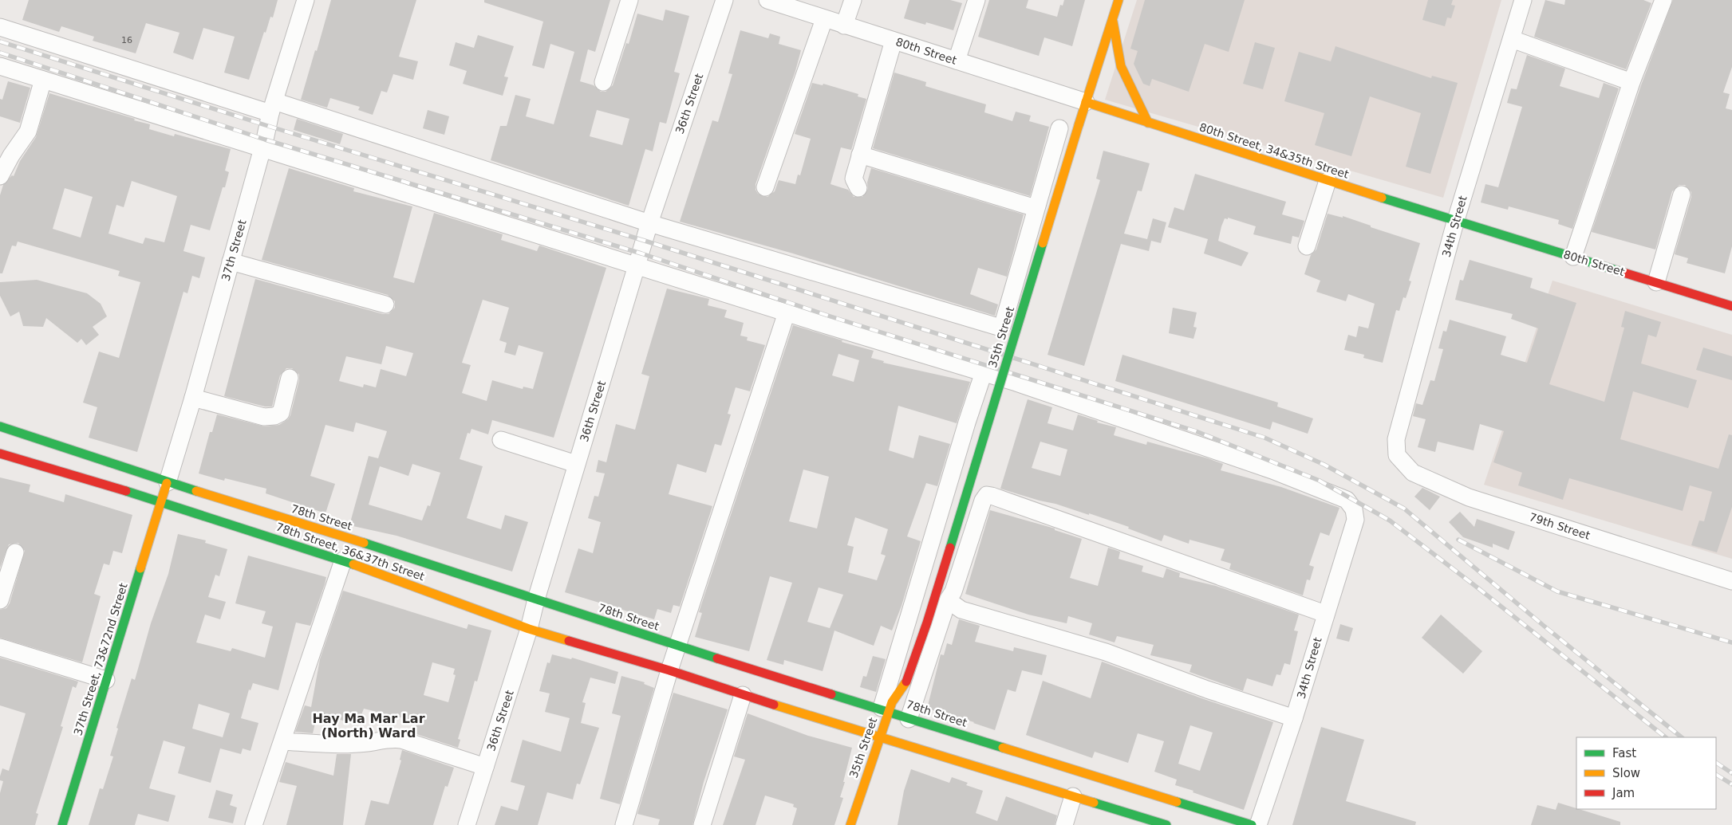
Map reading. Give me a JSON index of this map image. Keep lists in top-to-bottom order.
{
  "streets": {
    "main road": [
      "80th Street",
      "80th Street, 34&35th Street",
      "37th Street",
      "35th Street",
      "78th Street",
      "78th Street, 36&37th Street",
      "37th Street, 73&72nd Street"
    ],
    "street": ["36th Street", "34th Street", "79th Street"]
  },
  "crossings": [
    ["80th Street", "80th Street, 34&35th Street"],
    ["80th Street", "34th Street"],
    ["80th Street", "35th Street"],
    ["36th Street", "78th Street"],
    ["36th Street", "78th Street, 36&37th Street"],
    ["80th Street, 34&35th Street", "34th Street"],
    ["80th Street, 34&35th Street", "35th Street"],
    ["34th Street", "79th Street"],
    ["37th Street", "78th Street"],
    ["37th Street", "78th Street, 36&37th Street"],
    ["37th Street", "37th Street, 73&72nd Street"],
    ["35th Street", "78th Street"],
    ["78th Street", "78th Street, 36&37th Street"],
    ["78th Street, 36&37th Street", "37th Street, 73&72nd Street"]
  ],
  "districts": ["Hay Ma Mar Lar (North) Ward"],
  "house_numbers": ["16"],
  "legend": ["Fast", "Slow", "Jam"]
}
